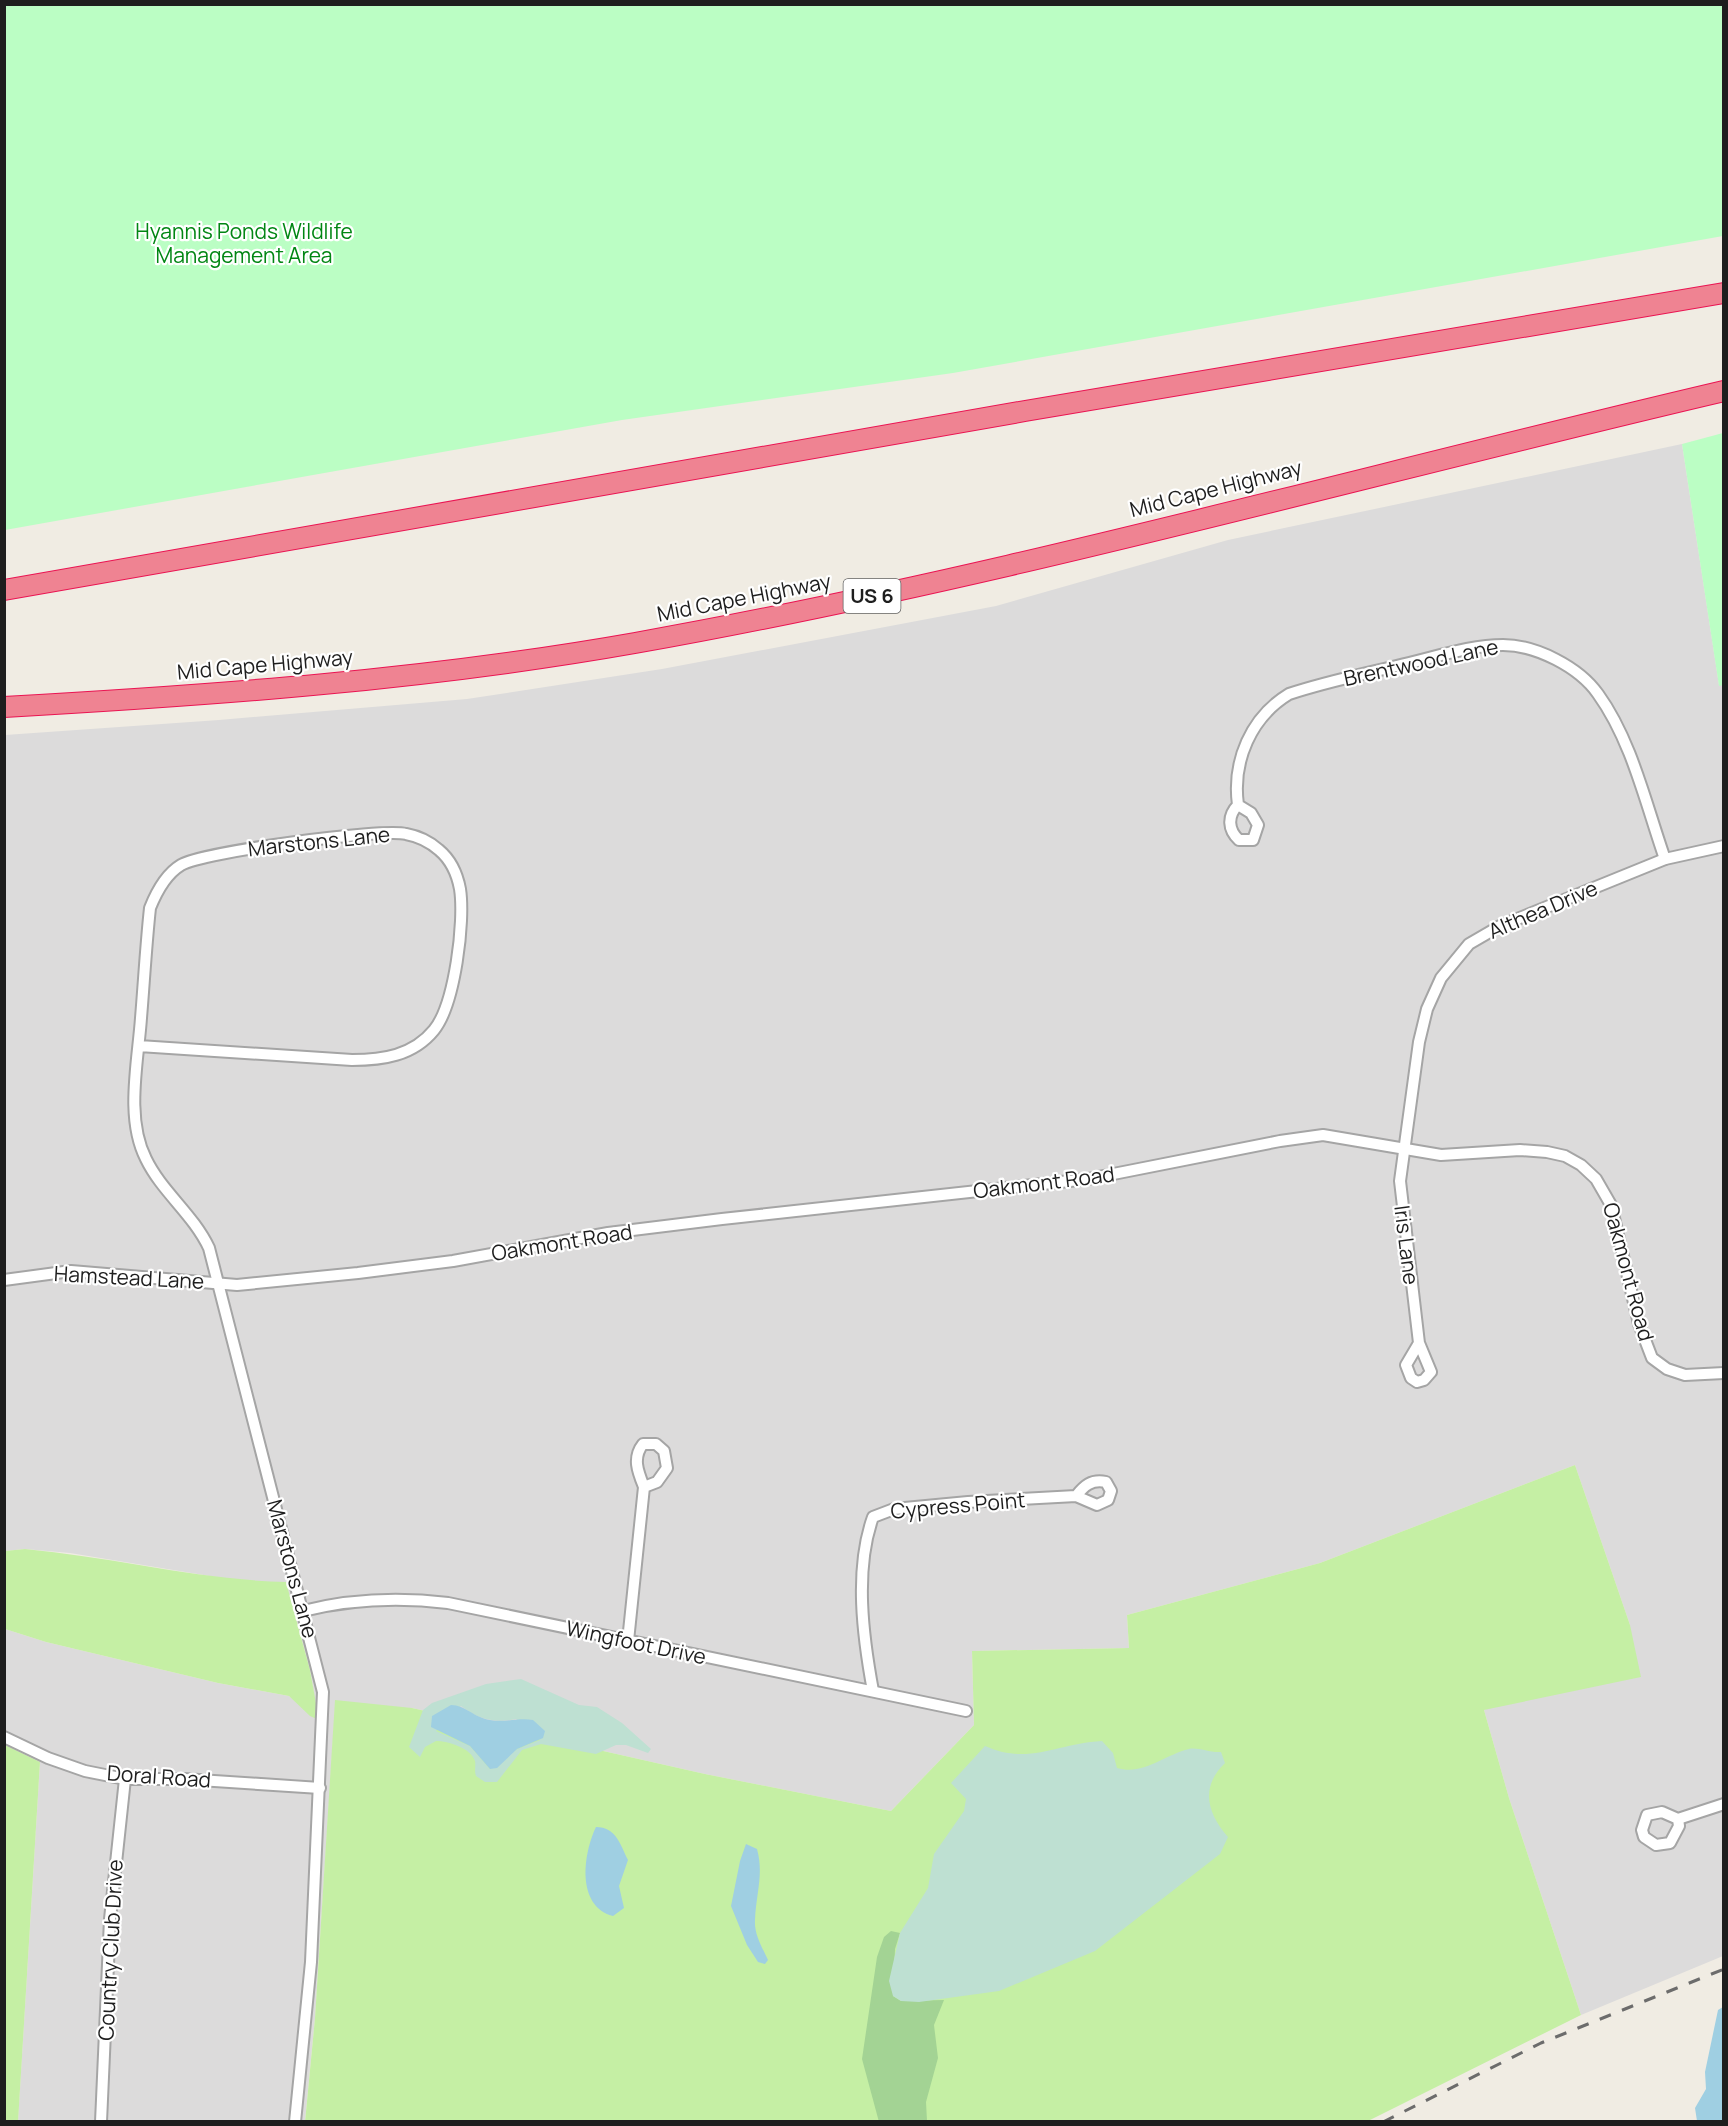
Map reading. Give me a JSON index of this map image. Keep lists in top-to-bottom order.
{
  "streets": {
    "highway": ["Mid Cape Highway", "US 6"],
    "street": [
      "Brentwood Lane",
      "Marstons Lane",
      "Althea Drive",
      "Oakmont Road",
      "Iris Lane",
      "Hamstead Lane",
      "Cypress Point",
      "Wingfoot Drive",
      "Doral Road",
      "Country Club Drive"
    ]
  },
  "crossings": [
    ["Brentwood Lane", "Althea Drive"],
    ["Marstons Lane", "Oakmont Road"],
    ["Marstons Lane", "Hamstead Lane"],
    ["Marstons Lane", "Wingfoot Drive"],
    ["Marstons Lane", "Doral Road"],
    ["Althea Drive", "Oakmont Road"],
    ["Althea Drive", "Iris Lane"],
    ["Oakmont Road", "Iris Lane"],
    ["Oakmont Road", "Hamstead Lane"],
    ["Cypress Point", "Wingfoot Drive"],
    ["Doral Road", "Country Club Drive"]
  ],
  "parks": ["Hyannis Ponds Wildlife Management Area"]
}
